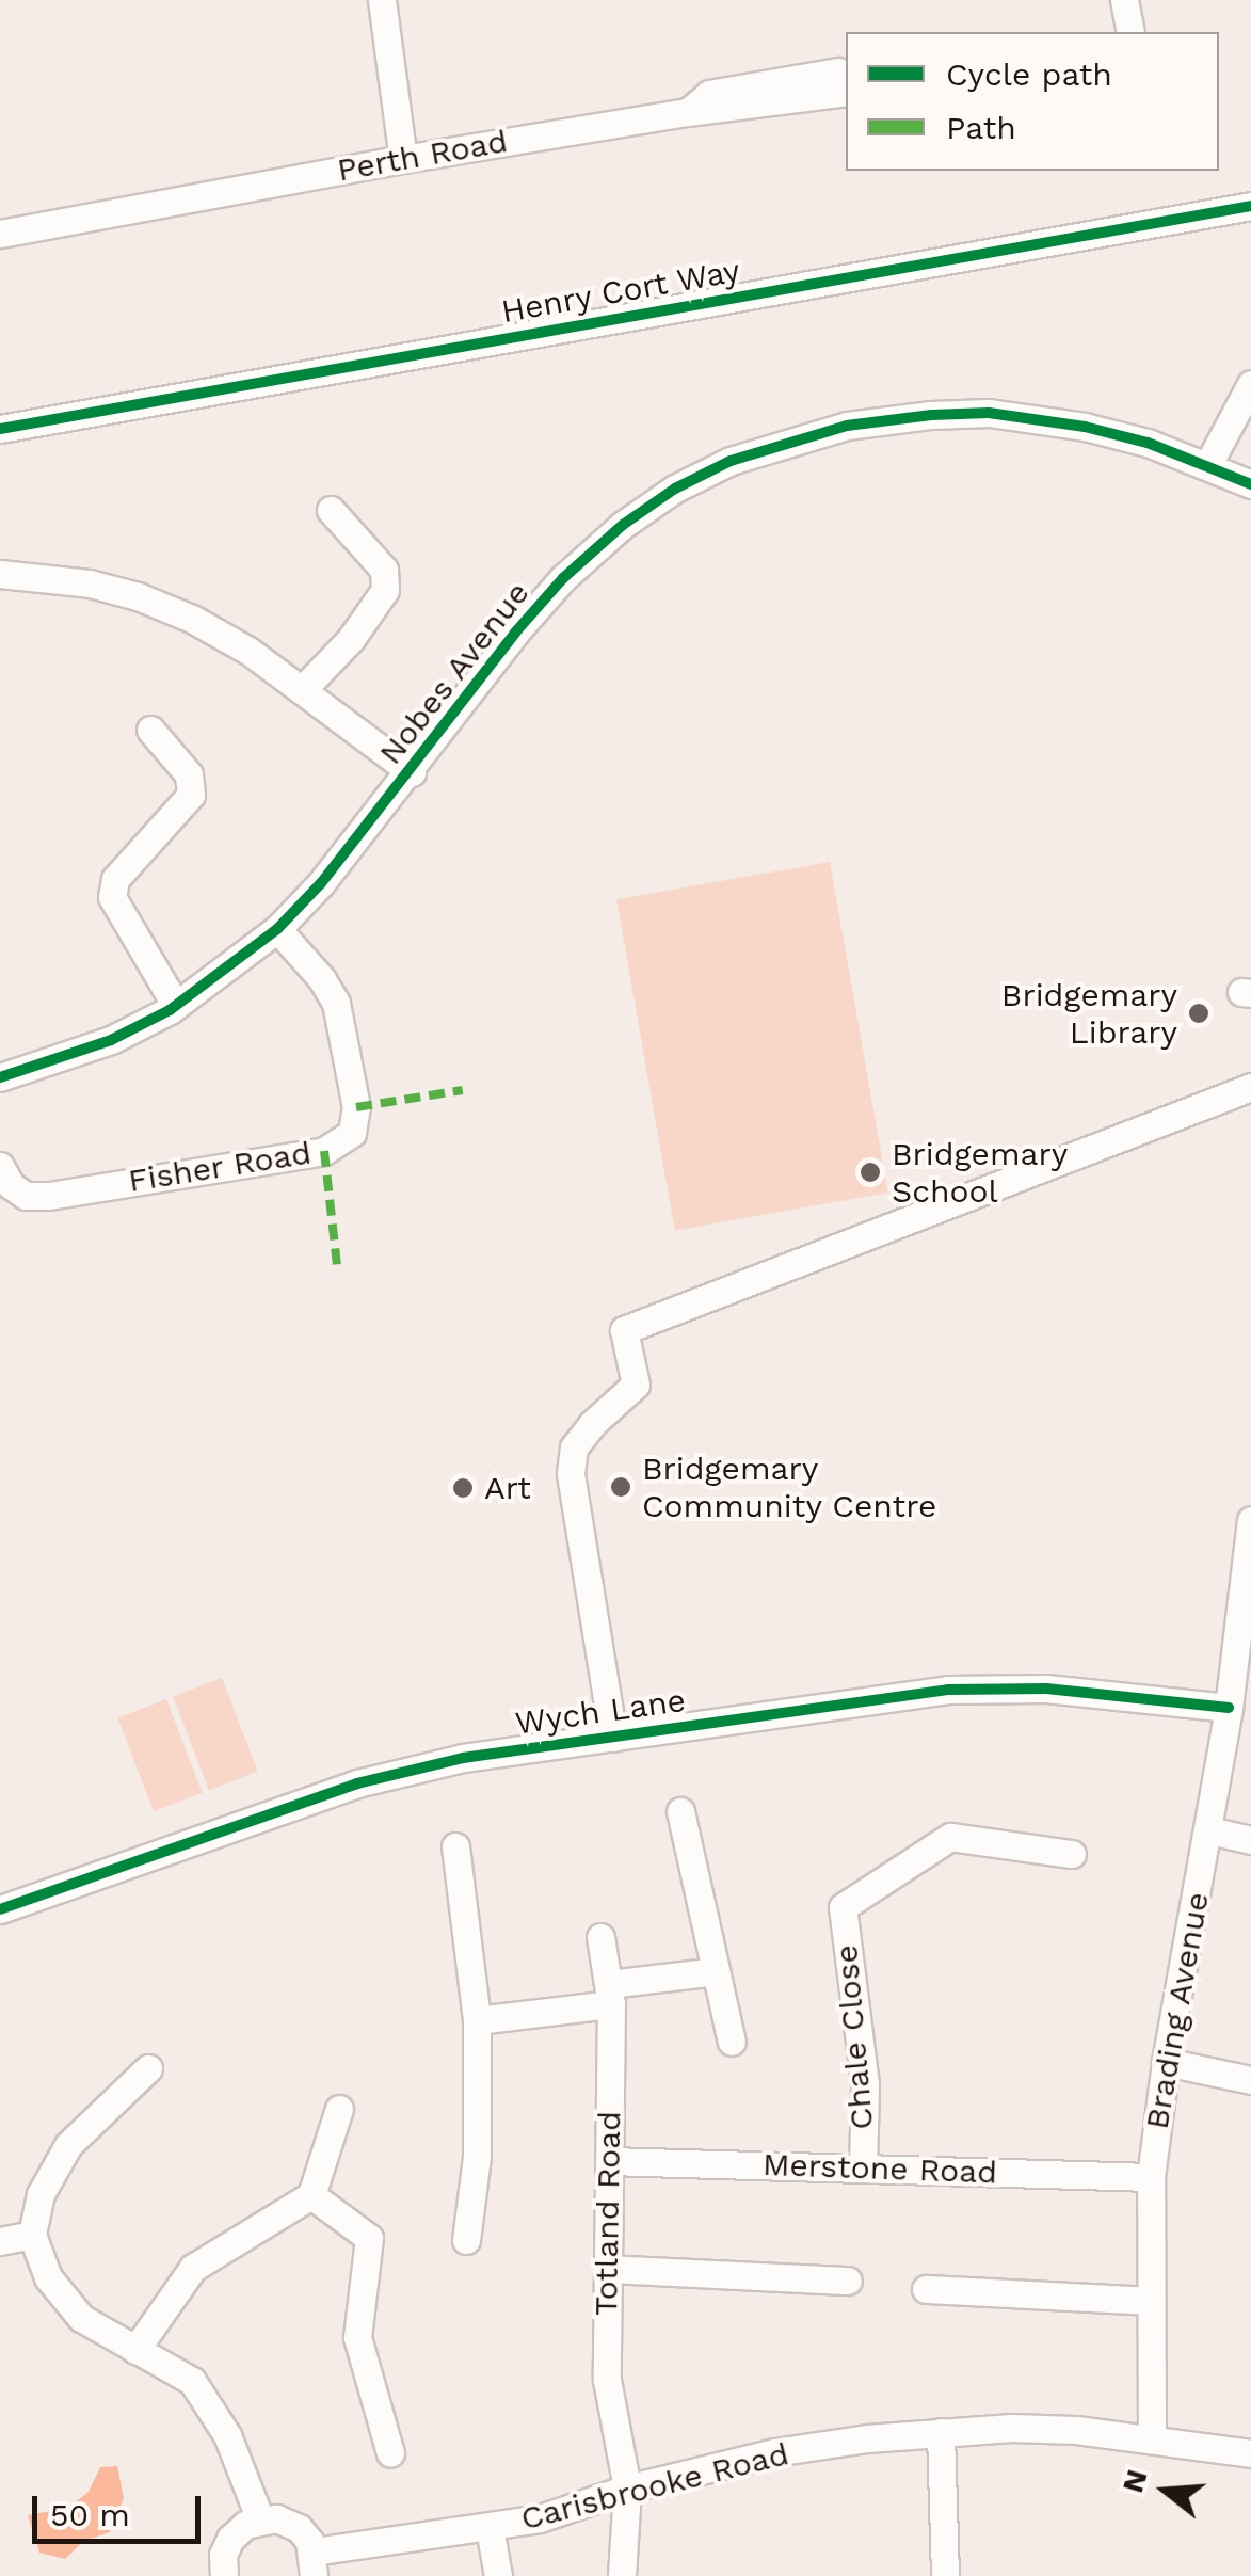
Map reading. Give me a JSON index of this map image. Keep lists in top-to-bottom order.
{
  "streets": {
    "street": [
      "Perth Road",
      "Henry Cort Way",
      "Nobes Avenue",
      "Fisher Road",
      "Wych Lane",
      "Brading Avenue",
      "Chale Close",
      "Merstone Road",
      "Totland Road",
      "Carisbrooke Road"
    ]
  },
  "crossings": [
    ["Nobes Avenue", "Fisher Road"],
    ["Wych Lane", "Brading Avenue"],
    ["Brading Avenue", "Merstone Road"],
    ["Brading Avenue", "Carisbrooke Road"],
    ["Chale Close", "Merstone Road"],
    ["Merstone Road", "Totland Road"],
    ["Totland Road", "Carisbrooke Road"]
  ],
  "places": [
    "Bridgemary Library",
    "Bridgemary School",
    "Bridgemary Community Centre",
    "Art"
  ],
  "legend": ["Cycle path", "Path"],
  "scale_bar": "50 m",
  "north": "left"
}
